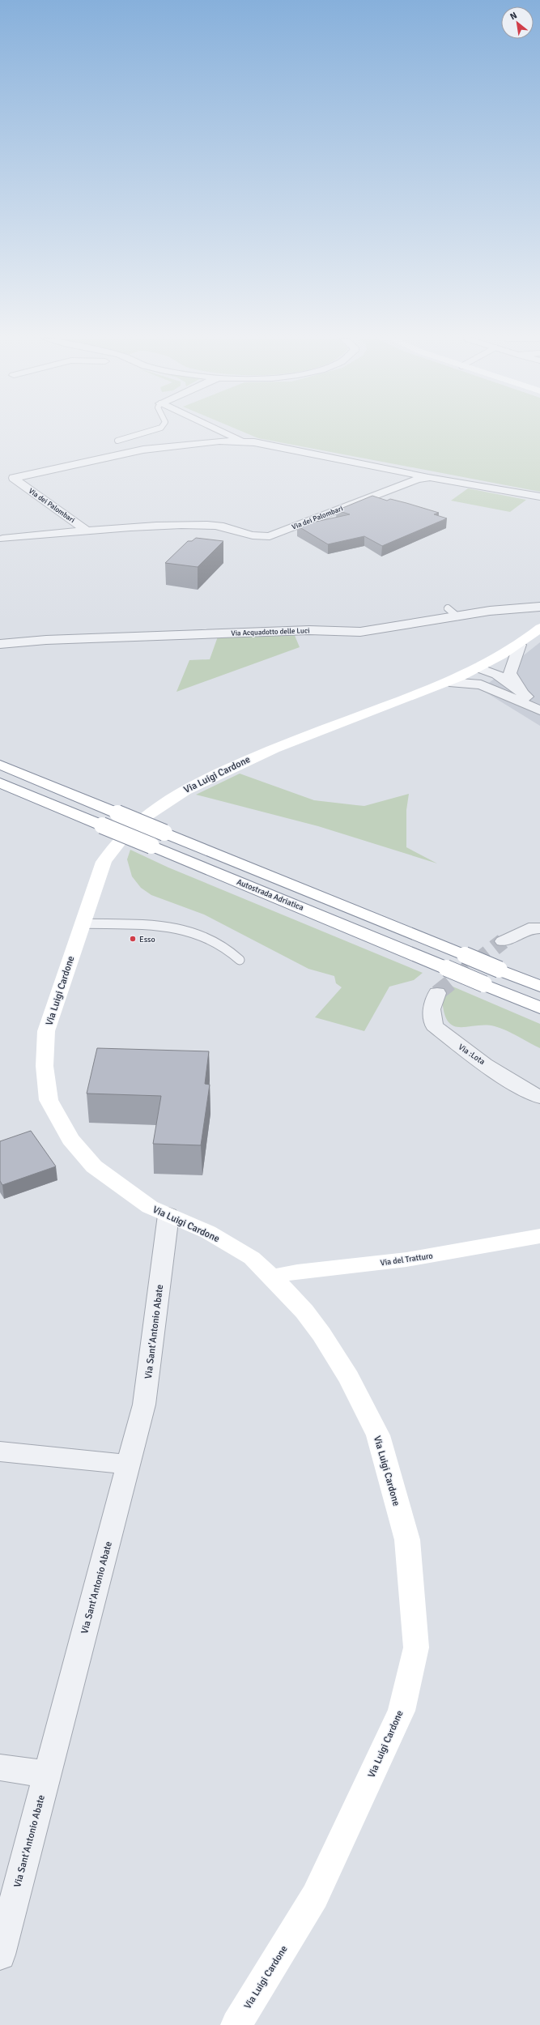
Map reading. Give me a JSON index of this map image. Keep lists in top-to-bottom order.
{
  "streets": {
    "main road": ["Via Luigi Cardone", "Autostrada Adriatica", "Via del Tratturo"],
    "street": [
      "Via dei Palombari",
      "Via Acquadotto delle Luci",
      "Via :Lota",
      "Via Sant'Antonio Abate"
    ]
  },
  "crossings": [
    ["Via Luigi Cardone", "Via del Tratturo"],
    ["Via Luigi Cardone", "Via Sant'Antonio Abate"]
  ],
  "places": ["Esso"],
  "north": "top left"
}
